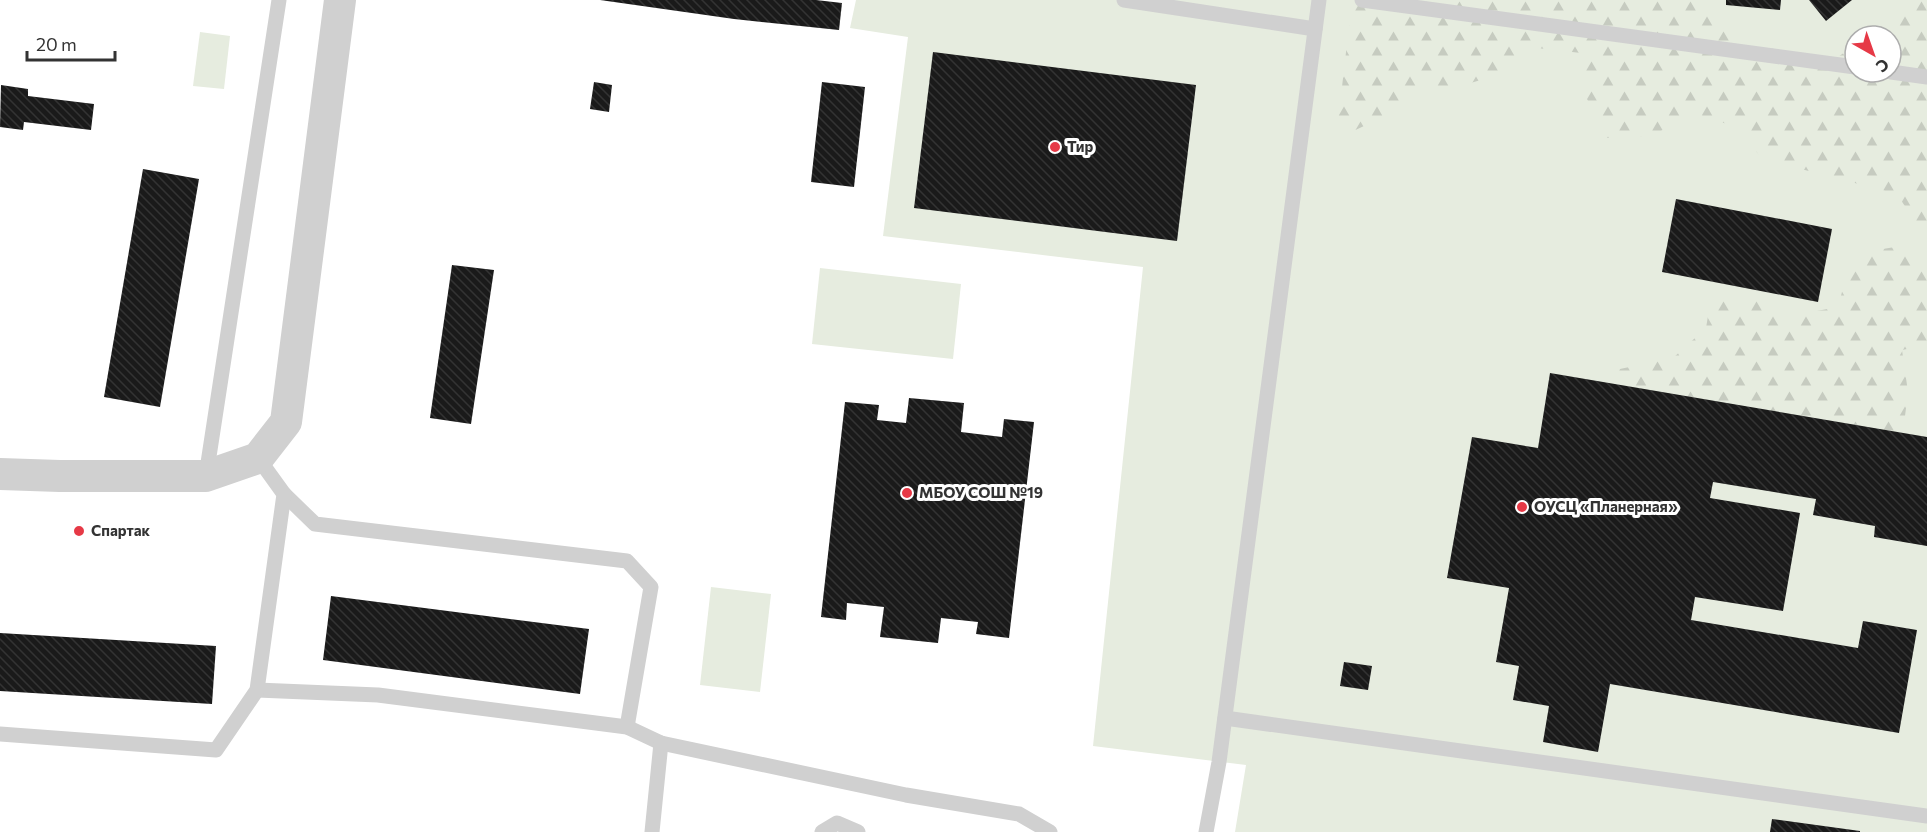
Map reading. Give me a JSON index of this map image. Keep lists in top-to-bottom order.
{
  "places": [
    "Тир",
    "МБОУ СОШ №19",
    "ОУСЦ «Планерная»",
    "Спартак"
  ],
  "scale_bar": "20 m",
  "north": "bottom right"
}
